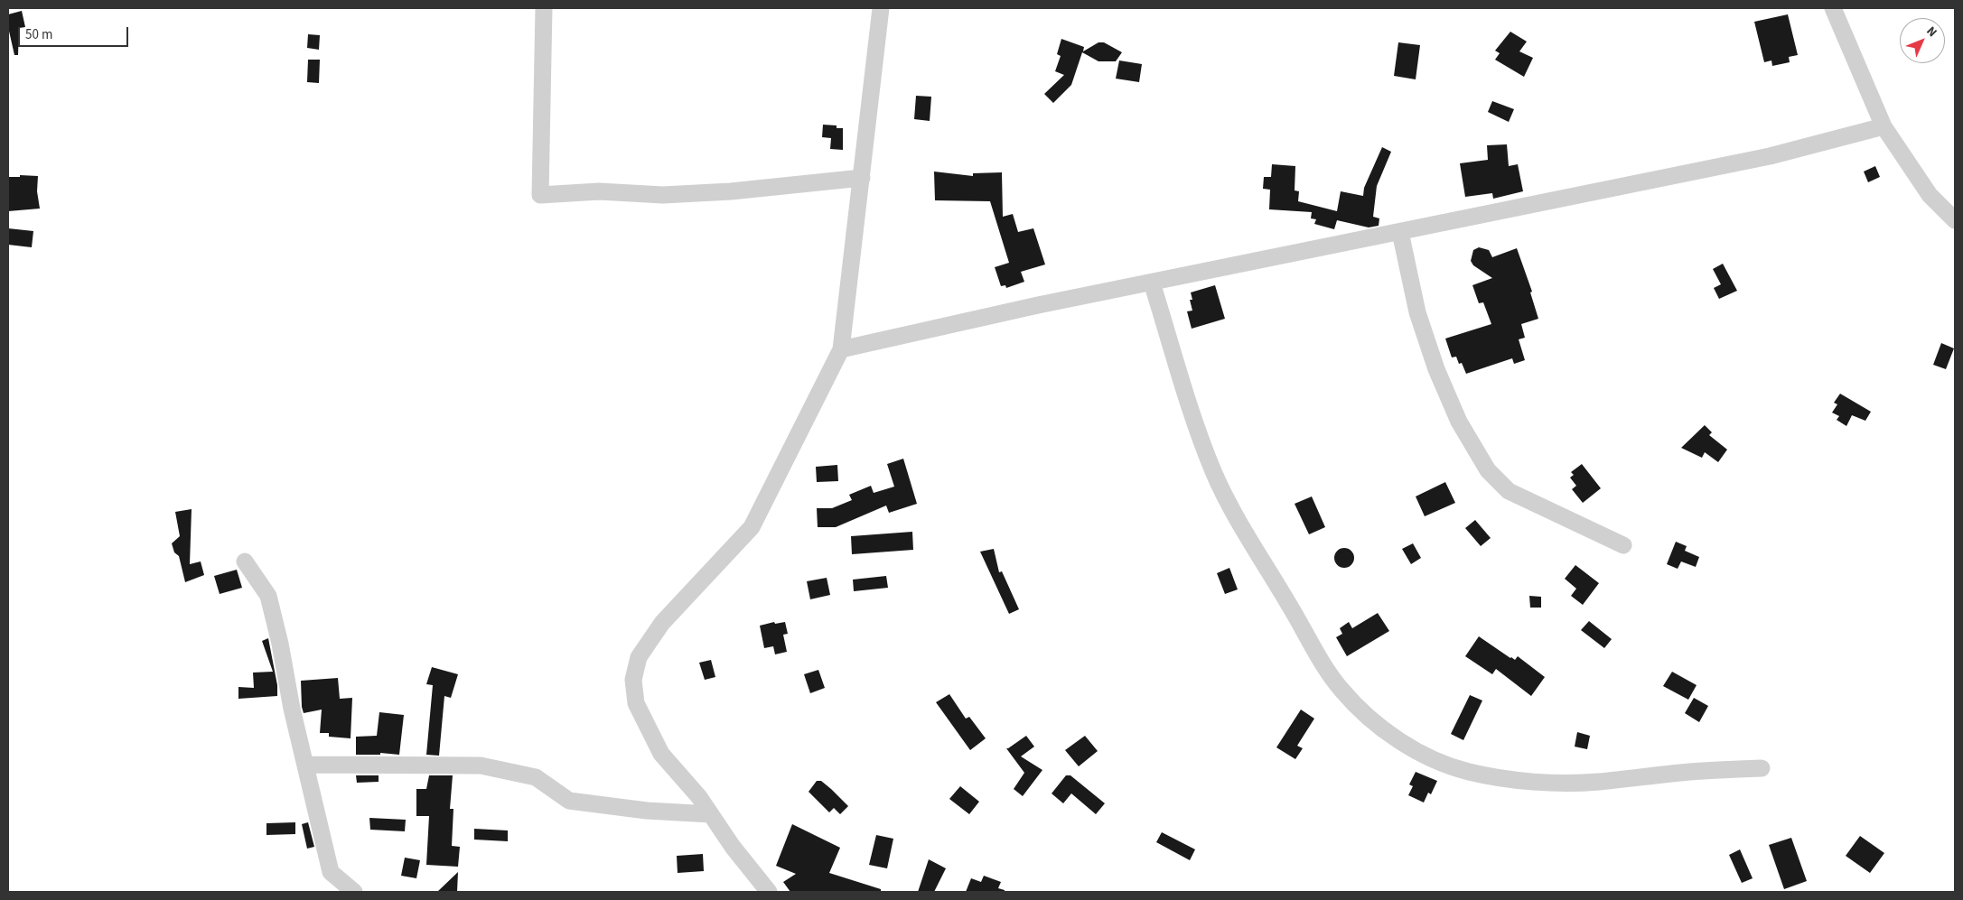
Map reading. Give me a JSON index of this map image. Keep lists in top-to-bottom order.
{
  "scale_bar": "50 m",
  "north": "top right"
}
